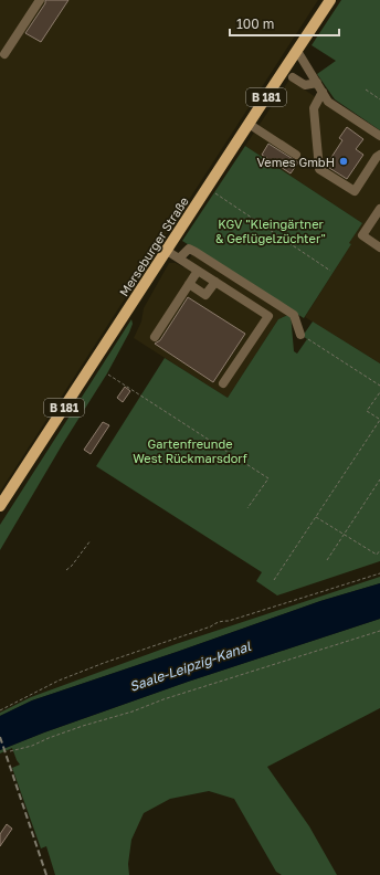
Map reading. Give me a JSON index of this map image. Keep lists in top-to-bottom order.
{
  "streets": {
    "main road": ["B 181", "Merseburger Straße"]
  },
  "water": ["Saale-Leipzig-Kanal"],
  "parks": ["KGV \"Kleingärtner & Geflügelzüchter\"", "Gartenfreunde West Rückmarsdorf"],
  "places": ["Vemes GmbH"],
  "scale_bar": "100 m"
}
